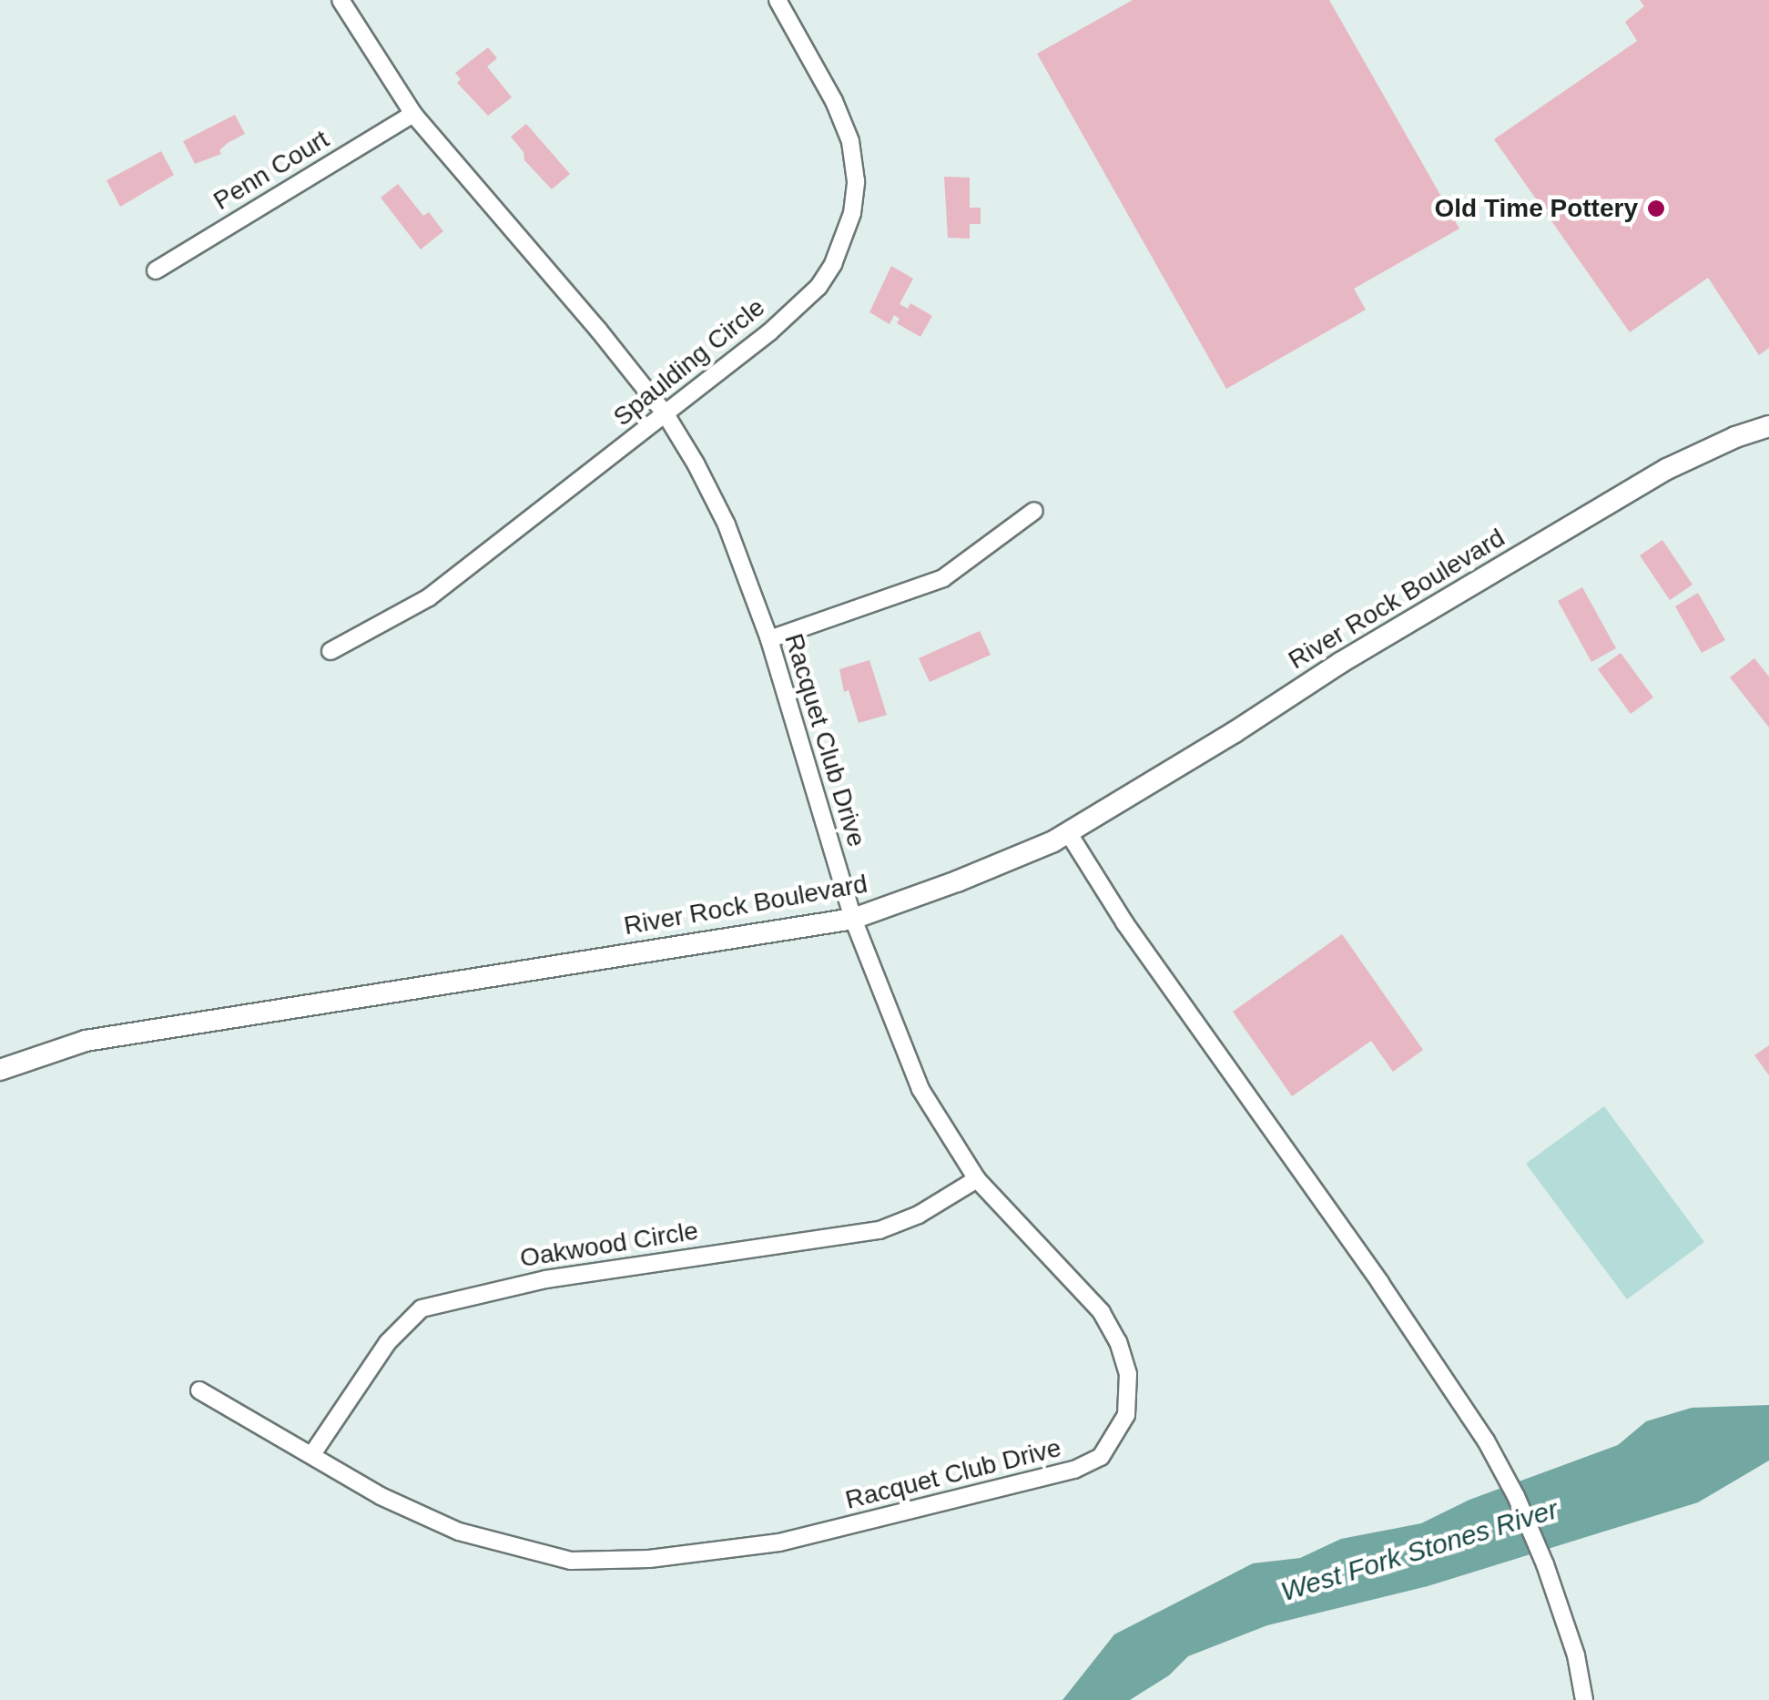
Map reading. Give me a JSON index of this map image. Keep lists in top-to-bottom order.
{
  "streets": {
    "street": [
      "Penn Court",
      "Spaulding Circle",
      "River Rock Boulevard",
      "Racquet Club Drive",
      "Oakwood Circle"
    ]
  },
  "crossings": [
    ["Penn Court", "Racquet Club Drive"],
    ["Spaulding Circle", "Racquet Club Drive"],
    ["River Rock Boulevard", "Racquet Club Drive"],
    ["Racquet Club Drive", "Oakwood Circle"]
  ],
  "water": ["West Fork Stones River"],
  "places": ["Old Time Pottery"]
}
